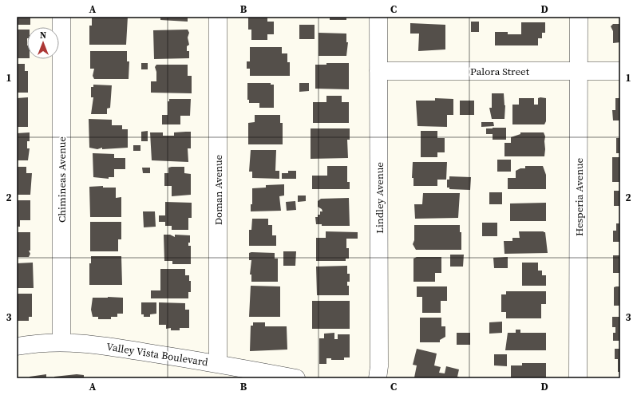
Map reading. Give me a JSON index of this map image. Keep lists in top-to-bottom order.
{
  "streets": {
    "street": [
      "Palora Street",
      "Chimineas Avenue",
      "Doman Avenue",
      "Hesperia Avenue",
      "Lindley Avenue",
      "Valley Vista Boulevard"
    ]
  },
  "crossings": [
    ["Palora Street", "Hesperia Avenue"],
    ["Palora Street", "Lindley Avenue"],
    ["Chimineas Avenue", "Valley Vista Boulevard"],
    ["Doman Avenue", "Valley Vista Boulevard"]
  ],
  "north": "top",
  "grid": {
    "columns": [
      "A",
      "B",
      "C",
      "D"
    ],
    "rows": ["1", "2", "3"]
  }
}
